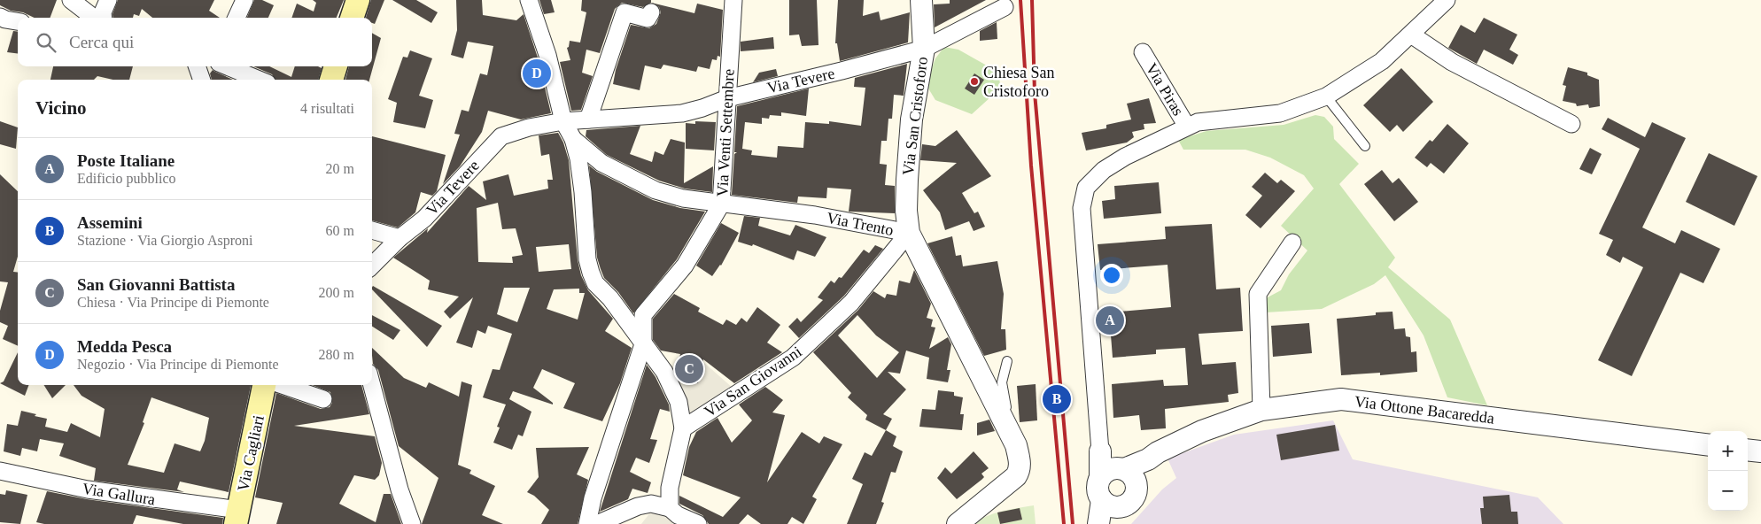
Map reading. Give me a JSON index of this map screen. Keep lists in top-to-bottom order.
{
  "streets": {
    "main road": ["Via Cagliari"],
    "street": [
      "Via Tevere",
      "Via Piras",
      "Via San Cristoforo",
      "Via Venti Settembre",
      "Via Trento",
      "Via San Giovanni",
      "Via Ottone Bacaredda",
      "Via Gallura"
    ]
  },
  "crossings": [
    ["Via Tevere", "Via San Cristoforo"],
    ["Via Tevere", "Via Venti Settembre"],
    ["Via San Cristoforo", "Via Trento"],
    ["Via San Cristoforo", "Via San Giovanni"],
    ["Via Venti Settembre", "Via Trento"],
    ["Via Trento", "Via San Giovanni"],
    ["Via Cagliari", "Via Gallura"]
  ],
  "places": ["Chiesa San Cristoforo"],
  "page": {
    "search": "Cerca qui",
    "pins": [
      "D",
      "A",
      "C",
      "B"
    ],
    "heading": ["Vicino", "4 risultati"],
    "list": [
      {
        "mark": "A",
        "name": "Poste Italiane",
        "note": "Edificio pubblico",
        "value": "20 m"
      },
      {
        "mark": "B",
        "name": "Assemini",
        "note": "Stazione · Via Giorgio Asproni",
        "value": "60 m"
      },
      {
        "mark": "C",
        "name": "San Giovanni Battista",
        "note": "Chiesa · Via Principe di Piemonte",
        "value": "200 m"
      },
      {
        "mark": "D",
        "name": "Medda Pesca",
        "note": "Negozio · Via Principe di Piemonte",
        "value": "280 m"
      }
    ],
    "map_buttons": ["+", "−"]
  }
}
